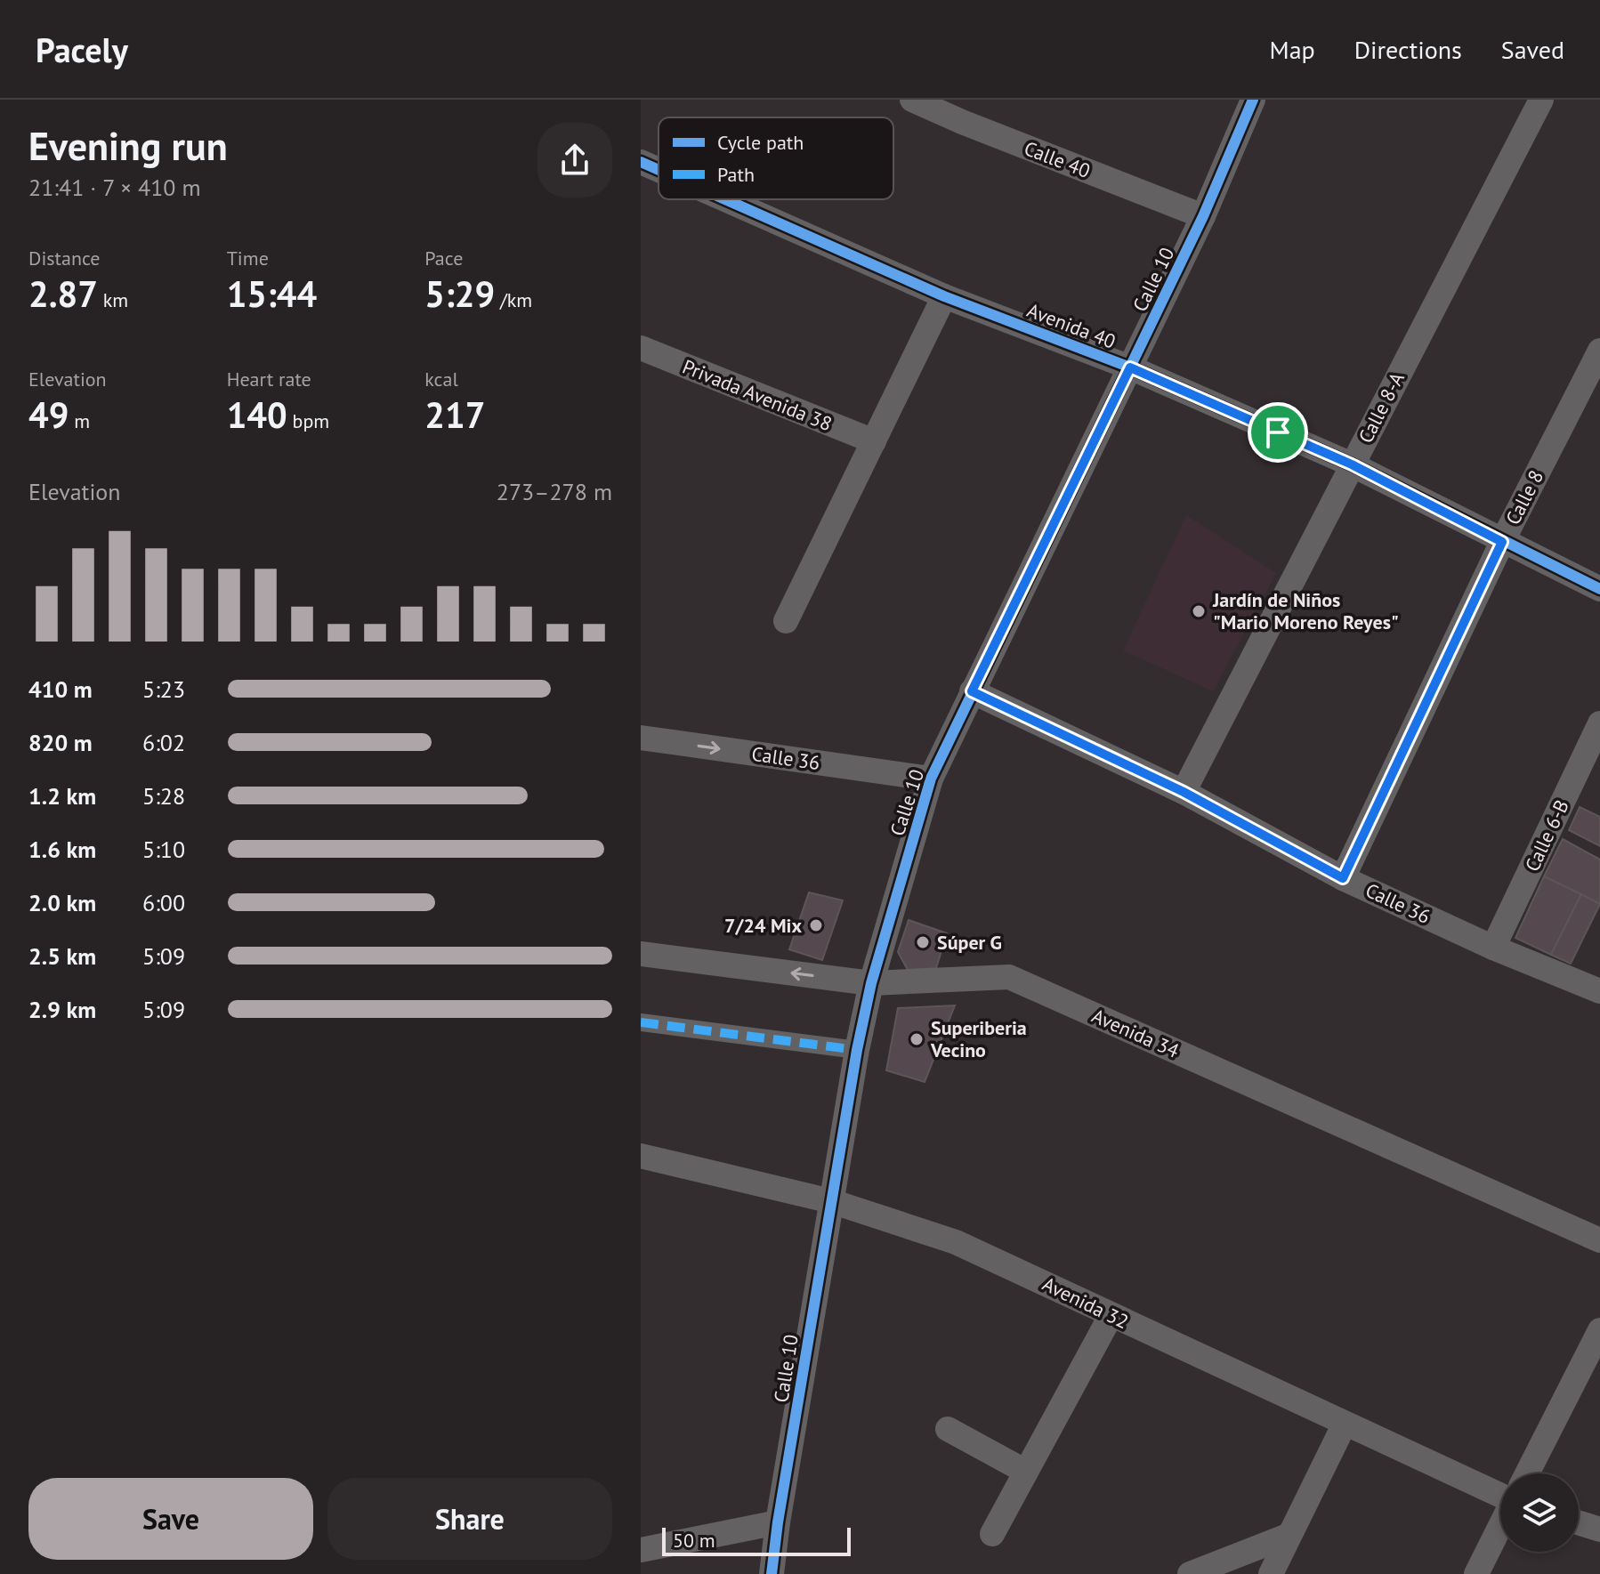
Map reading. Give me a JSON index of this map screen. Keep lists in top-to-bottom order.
{
  "streets": {
    "street": [
      "Calle 40",
      "Calle 10",
      "Avenida 40",
      "Privada Avenida 38",
      "Calle 8-A",
      "Calle 8",
      "Calle 36",
      "Calle 6-B",
      "Avenida 34",
      "Avenida 32"
    ]
  },
  "crossings": [
    ["Calle 40", "Calle 10"],
    ["Calle 10", "Avenida 40"],
    ["Calle 10", "Calle 36"],
    ["Calle 10", "Avenida 34"],
    ["Calle 10", "Avenida 32"],
    ["Avenida 40", "Calle 8-A"],
    ["Avenida 40", "Calle 8"],
    ["Calle 8-A", "Calle 36"],
    ["Calle 8", "Calle 36"],
    ["Calle 36", "Calle 6-B"]
  ],
  "places": [
    "Jardín de Niños \"Mario Moreno Reyes\"",
    "7/24 Mix",
    "Súper G",
    "Superiberia Vecino"
  ],
  "legend": ["Cycle path", "Path"],
  "scale_bar": "50 m",
  "page": {
    "header": "Pacely",
    "nav": ["Map", "Directions", "Saved"],
    "heading": ["Evening run", "21:41 · 7 × 410 m"],
    "stats": [
      ["Distance", "2.87 km"],
      ["Time", "15:44"],
      ["Pace", "5:29 /km"],
      ["Elevation", "49 m"],
      ["Heart rate", "140 bpm"],
      ["kcal", "217"]
    ],
    "chart": ["Elevation", "273–278 m"],
    "list": [
      {
        "name": "410 m",
        "note": "5:23"
      },
      {
        "name": "820 m",
        "note": "6:02"
      },
      {
        "name": "1.2 km",
        "note": "5:28"
      },
      {
        "name": "1.6 km",
        "note": "5:10"
      },
      {
        "name": "2.0 km",
        "note": "6:00"
      },
      {
        "name": "2.5 km",
        "note": "5:09"
      },
      {
        "name": "2.9 km",
        "note": "5:09"
      }
    ],
    "buttons": ["Save", "Share"],
    "scale": "50 m"
  }
}
